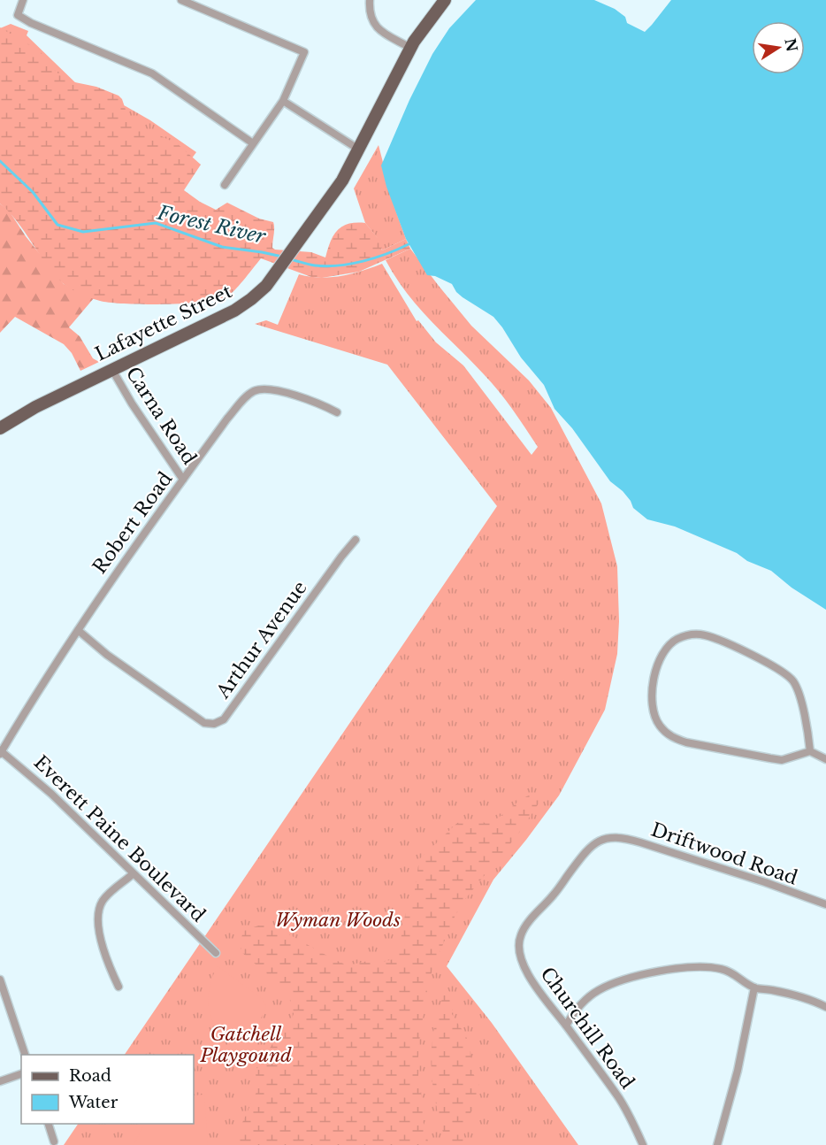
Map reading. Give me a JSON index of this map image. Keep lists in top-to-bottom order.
{
  "streets": {
    "main road": ["Lafayette Street"],
    "street": [
      "Carna Road",
      "Robert Road",
      "Arthur Avenue",
      "Everett Paine Boulevard",
      "Driftwood Road",
      "Churchill Road"
    ]
  },
  "crossings": [
    ["Lafayette Street", "Carna Road"],
    ["Carna Road", "Robert Road"],
    ["Robert Road", "Arthur Avenue"],
    ["Robert Road", "Everett Paine Boulevard"],
    ["Driftwood Road", "Churchill Road"]
  ],
  "water": ["Forest River"],
  "parks": ["Wyman Woods", "Gatchell Playgound"],
  "legend": ["Road", "Water"],
  "north": "right"
}
